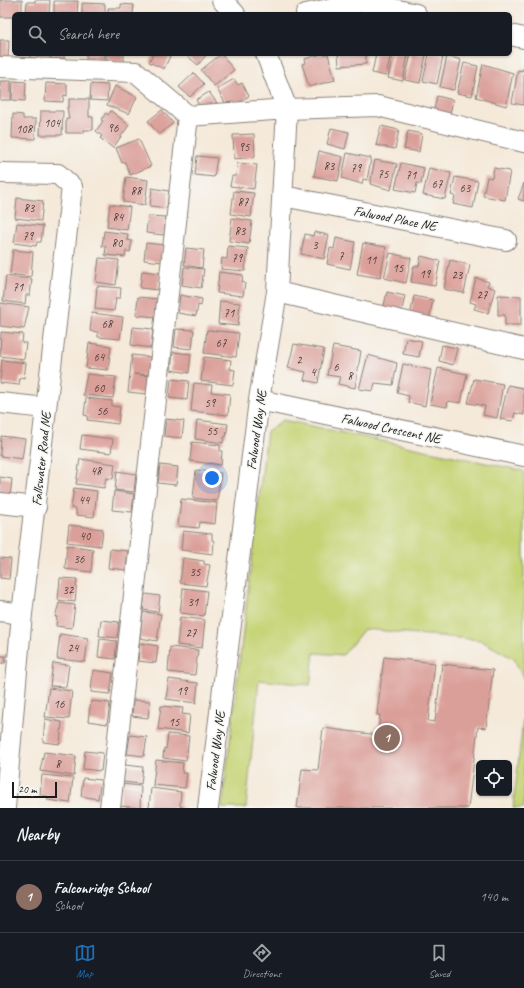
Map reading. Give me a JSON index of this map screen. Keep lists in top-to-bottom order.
{
  "streets": {
    "street": [
      "Falwood Place NE",
      "Falwood Crescent NE",
      "Falwood Way NE",
      "Fallswater Road NE"
    ]
  },
  "crossings": [
    ["Falwood Place NE", "Falwood Way NE"],
    ["Falwood Crescent NE", "Falwood Way NE"]
  ],
  "house_numbers": [
    "104",
    "96",
    "108",
    "95",
    "83",
    "79",
    "75",
    "71",
    "67",
    "63",
    "88",
    "87",
    "83",
    "84",
    "83",
    "79",
    "80",
    "3",
    "7",
    "79",
    "11",
    "15",
    "19",
    "23",
    "71",
    "27",
    "71",
    "68",
    "67",
    "64",
    "2",
    "6",
    "4",
    "8",
    "60",
    "59",
    "56",
    "55",
    "48",
    "44",
    "40",
    "36",
    "35",
    "32",
    "31",
    "27",
    "24",
    "19",
    "16",
    "15",
    "8"
  ],
  "scale_bar": "20 m",
  "page": {
    "search": "Search here",
    "pins": "1",
    "scale": "20 m",
    "heading": "Nearby",
    "list": [
      {
        "mark": "1",
        "name": "Falconridge School",
        "note": "School",
        "value": "140 m"
      }
    ],
    "nav": ["Map", "Directions", "Saved"]
  }
}
